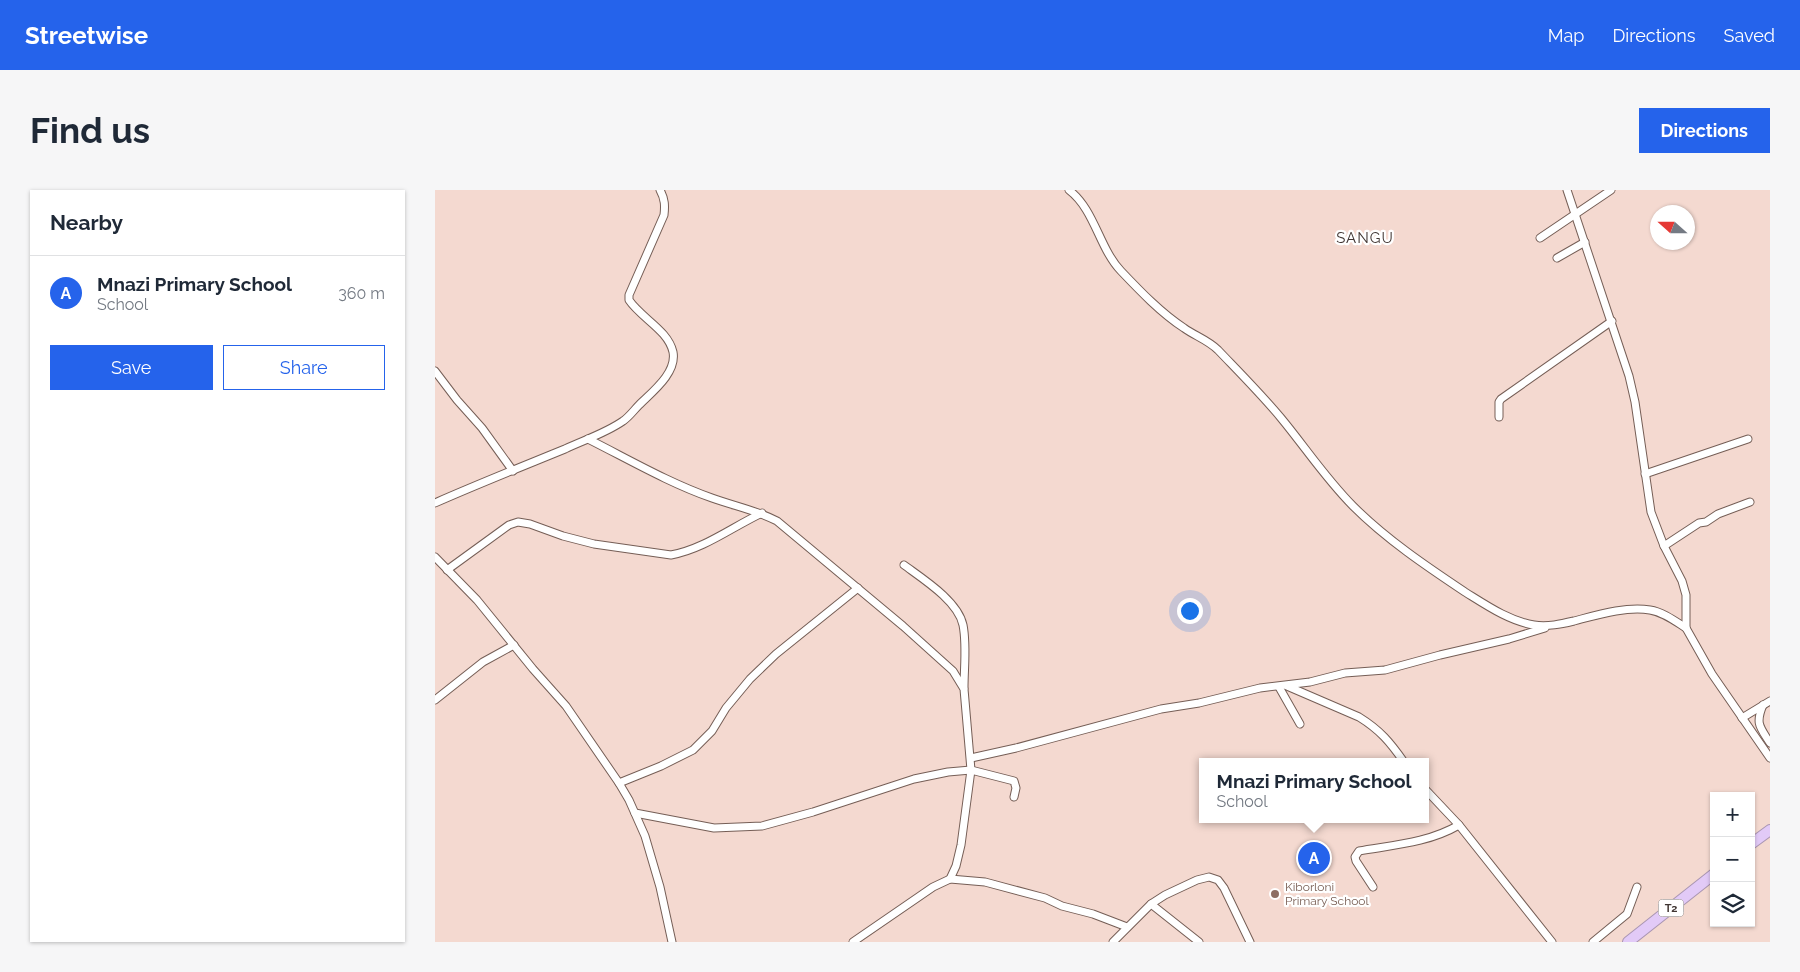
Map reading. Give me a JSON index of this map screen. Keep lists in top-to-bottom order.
{
  "streets": {
    "highway": ["T2"]
  },
  "districts": ["SANGU"],
  "places": ["Kiborloni Primary School"],
  "north": "left",
  "page": {
    "header": "Streetwise",
    "nav": ["Map", "Directions", "Saved"],
    "buttons": [
      "Directions",
      ["Save", "Share"]
    ],
    "title": "Find us",
    "heading": "Nearby",
    "list": [
      {
        "mark": "A",
        "name": "Mnazi Primary School",
        "note": "School",
        "value": "360 m"
      }
    ],
    "popup": ["Mnazi Primary School", "School"],
    "map_buttons": ["+", "−"],
    "pins": "A"
  }
}
